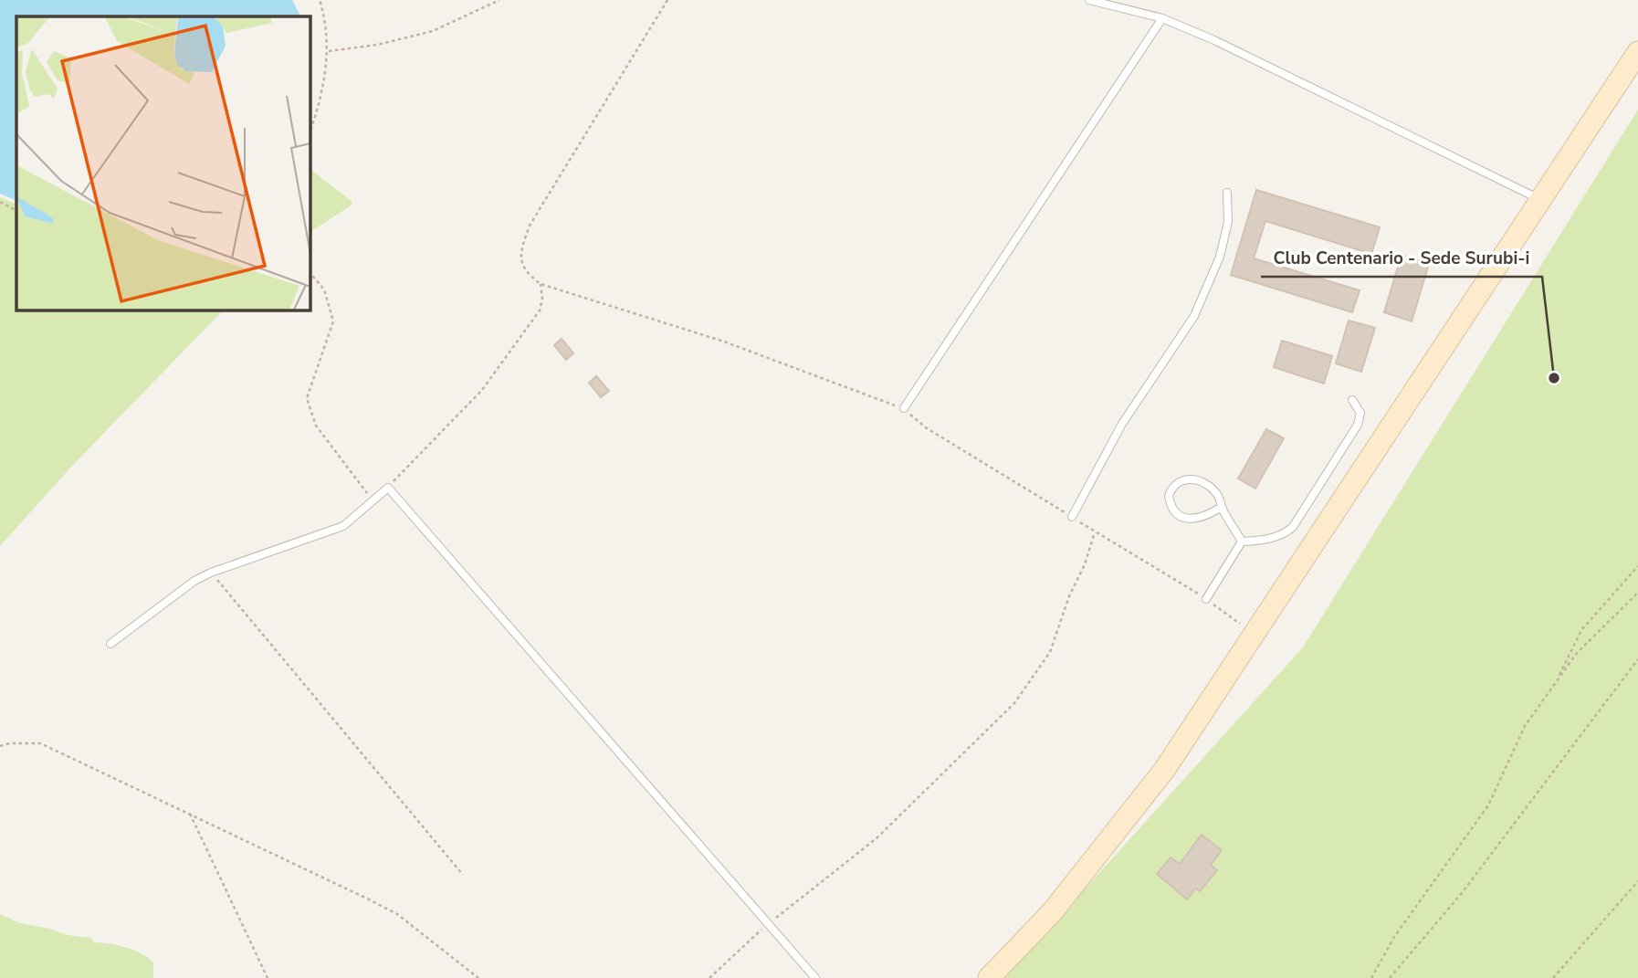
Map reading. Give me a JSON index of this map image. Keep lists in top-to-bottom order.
{
  "places": ["Club Centenario - Sede Surubi-i"]
}
